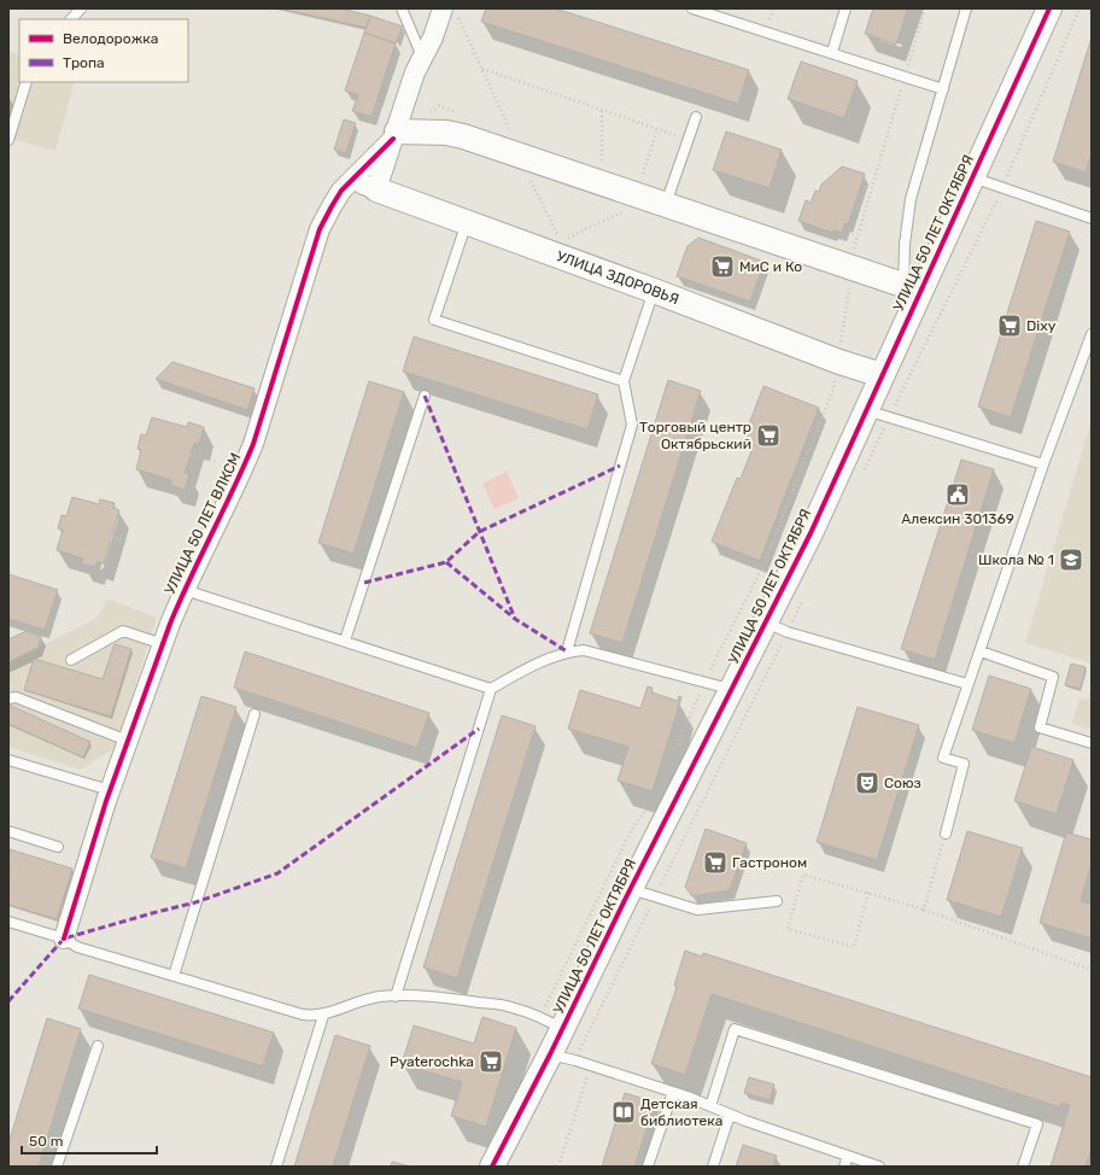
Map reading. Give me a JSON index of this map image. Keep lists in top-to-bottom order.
{
  "streets": {
    "street": ["УЛИЦА 50 ЛЕТ ОКТЯБРЯ", "УЛИЦА ЗДОРОВЬЯ", "УЛИЦА 50 ЛЕТ ВЛКСМ"]
  },
  "crossings": [
    ["УЛИЦА 50 ЛЕТ ОКТЯБРЯ", "УЛИЦА ЗДОРОВЬЯ"],
    ["УЛИЦА ЗДОРОВЬЯ", "УЛИЦА 50 ЛЕТ ВЛКСМ"]
  ],
  "places": {
    "supermarket": [
      "МиС и Ко",
      "Dixy",
      "Торговый центр Октябрьский",
      "Гастроном",
      "Pyaterochka"
    ],
    "public building": ["Алексин 301369"],
    "school or university": ["Школа № 1"],
    "theatre": ["Союз"],
    "library": ["Детская библиотека"]
  },
  "legend": ["Велодорожка", "Тропа"],
  "scale_bar": "50 m"
}
